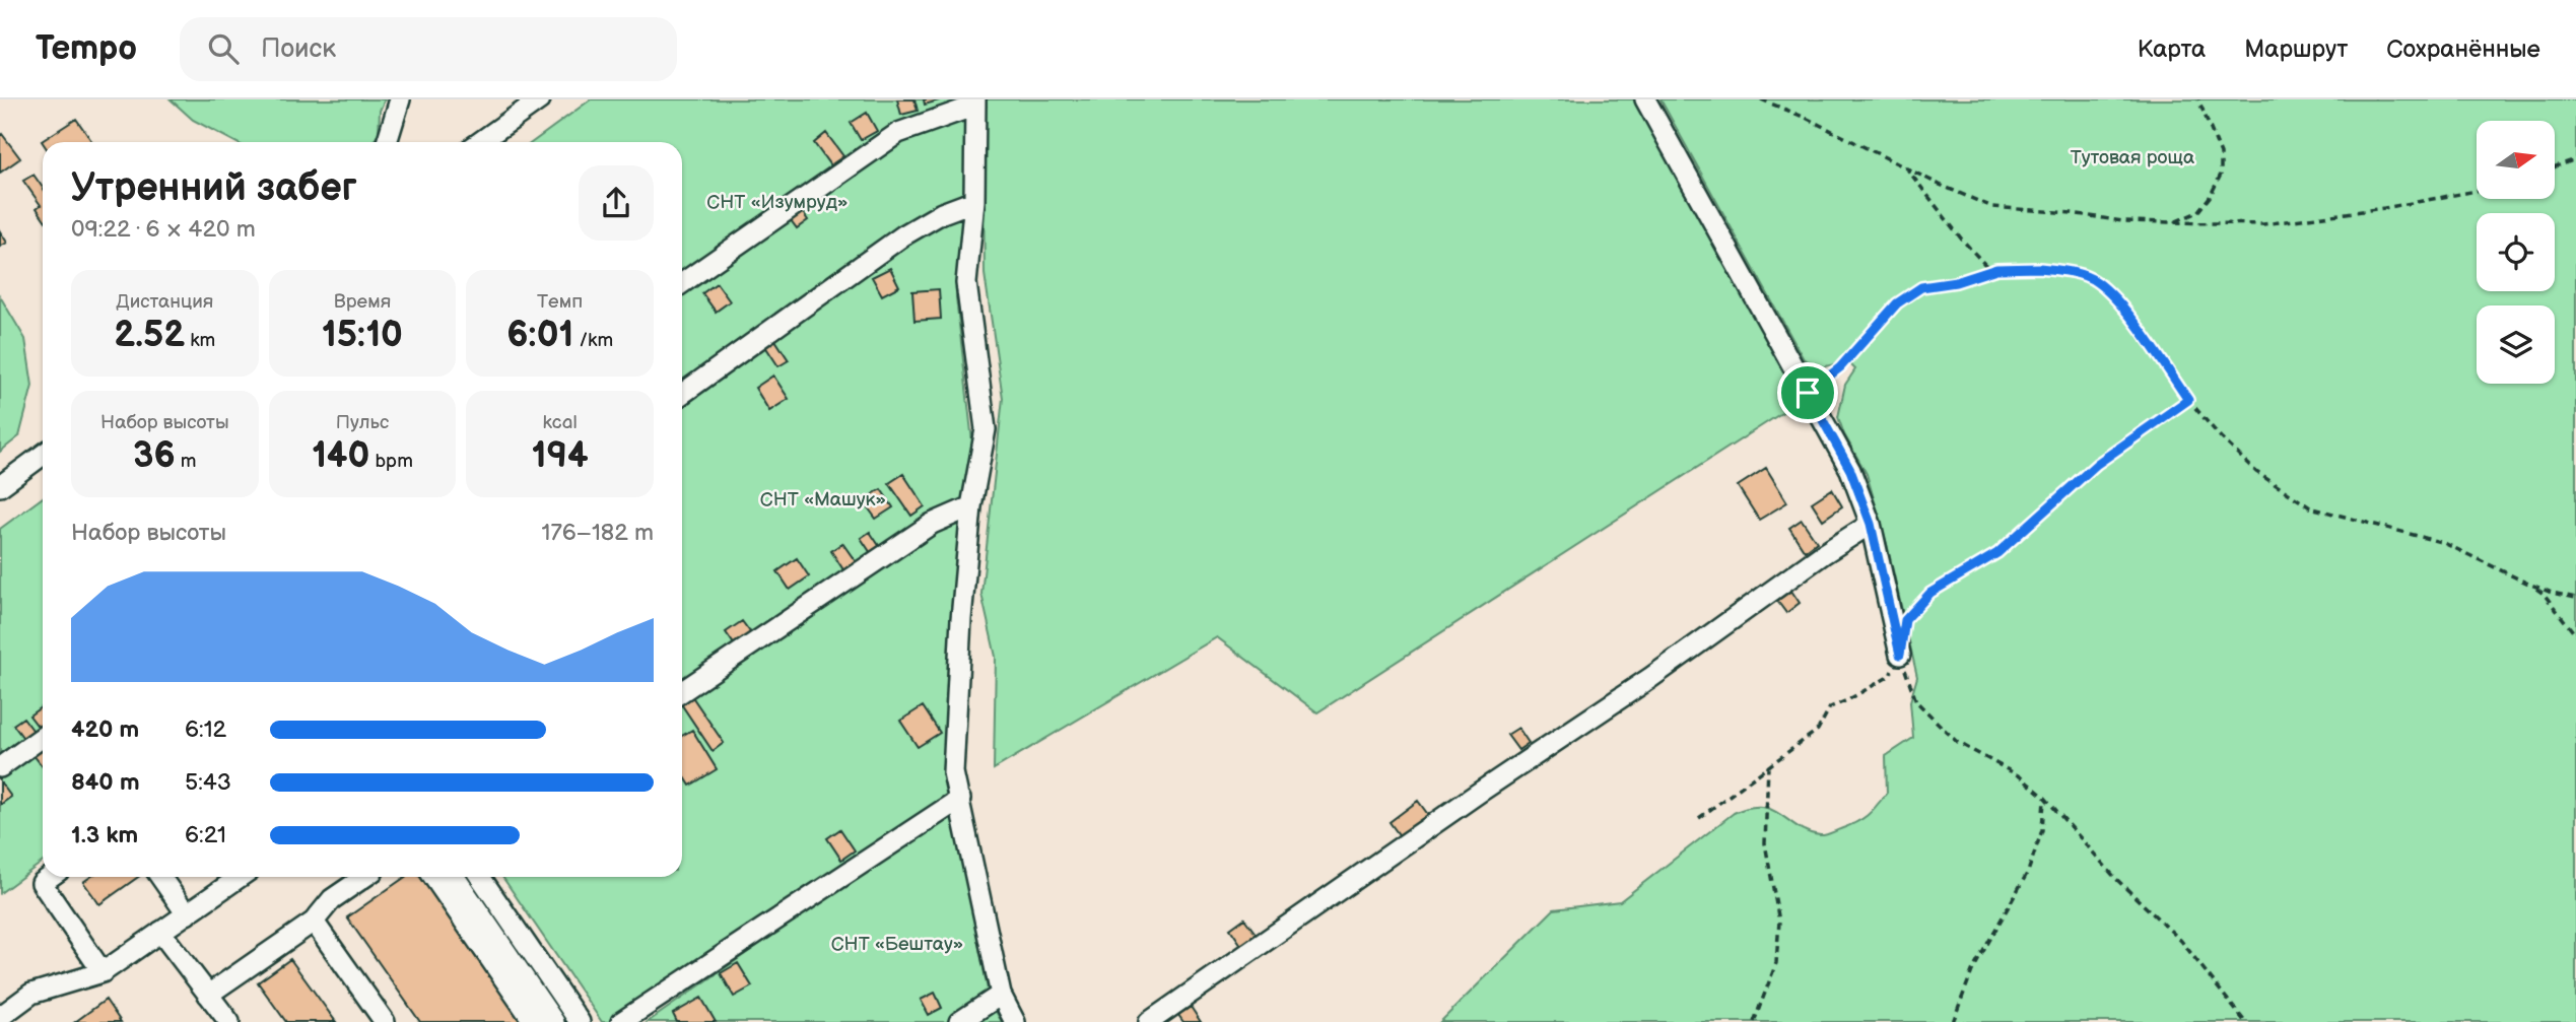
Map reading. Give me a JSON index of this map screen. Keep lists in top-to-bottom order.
{
  "parks": [
    "Тутовая роща",
    "СНТ «Изумруд»",
    "СНТ «Машук»",
    "СНТ «Бештау»"
  ],
  "north": "right",
  "page": {
    "header": "Tempo",
    "search": "Поиск",
    "nav": ["Карта", "Маршрут", "Сохранённые"],
    "heading": ["Утренний забег", "09:22 · 6 × 420 m"],
    "stats": [
      ["Дистанция", "2.52 km"],
      ["Время", "15:10"],
      ["Темп", "6:01 /km"],
      ["Набор высоты", "36 m"],
      ["Пульс", "140 bpm"],
      ["kcal", "194"]
    ],
    "chart": ["Набор высоты", "176–182 m"],
    "list": [
      {
        "name": "420 m",
        "note": "6:12"
      },
      {
        "name": "840 m",
        "note": "5:43"
      },
      {
        "name": "1.3 km",
        "note": "6:21"
      }
    ]
  }
}
